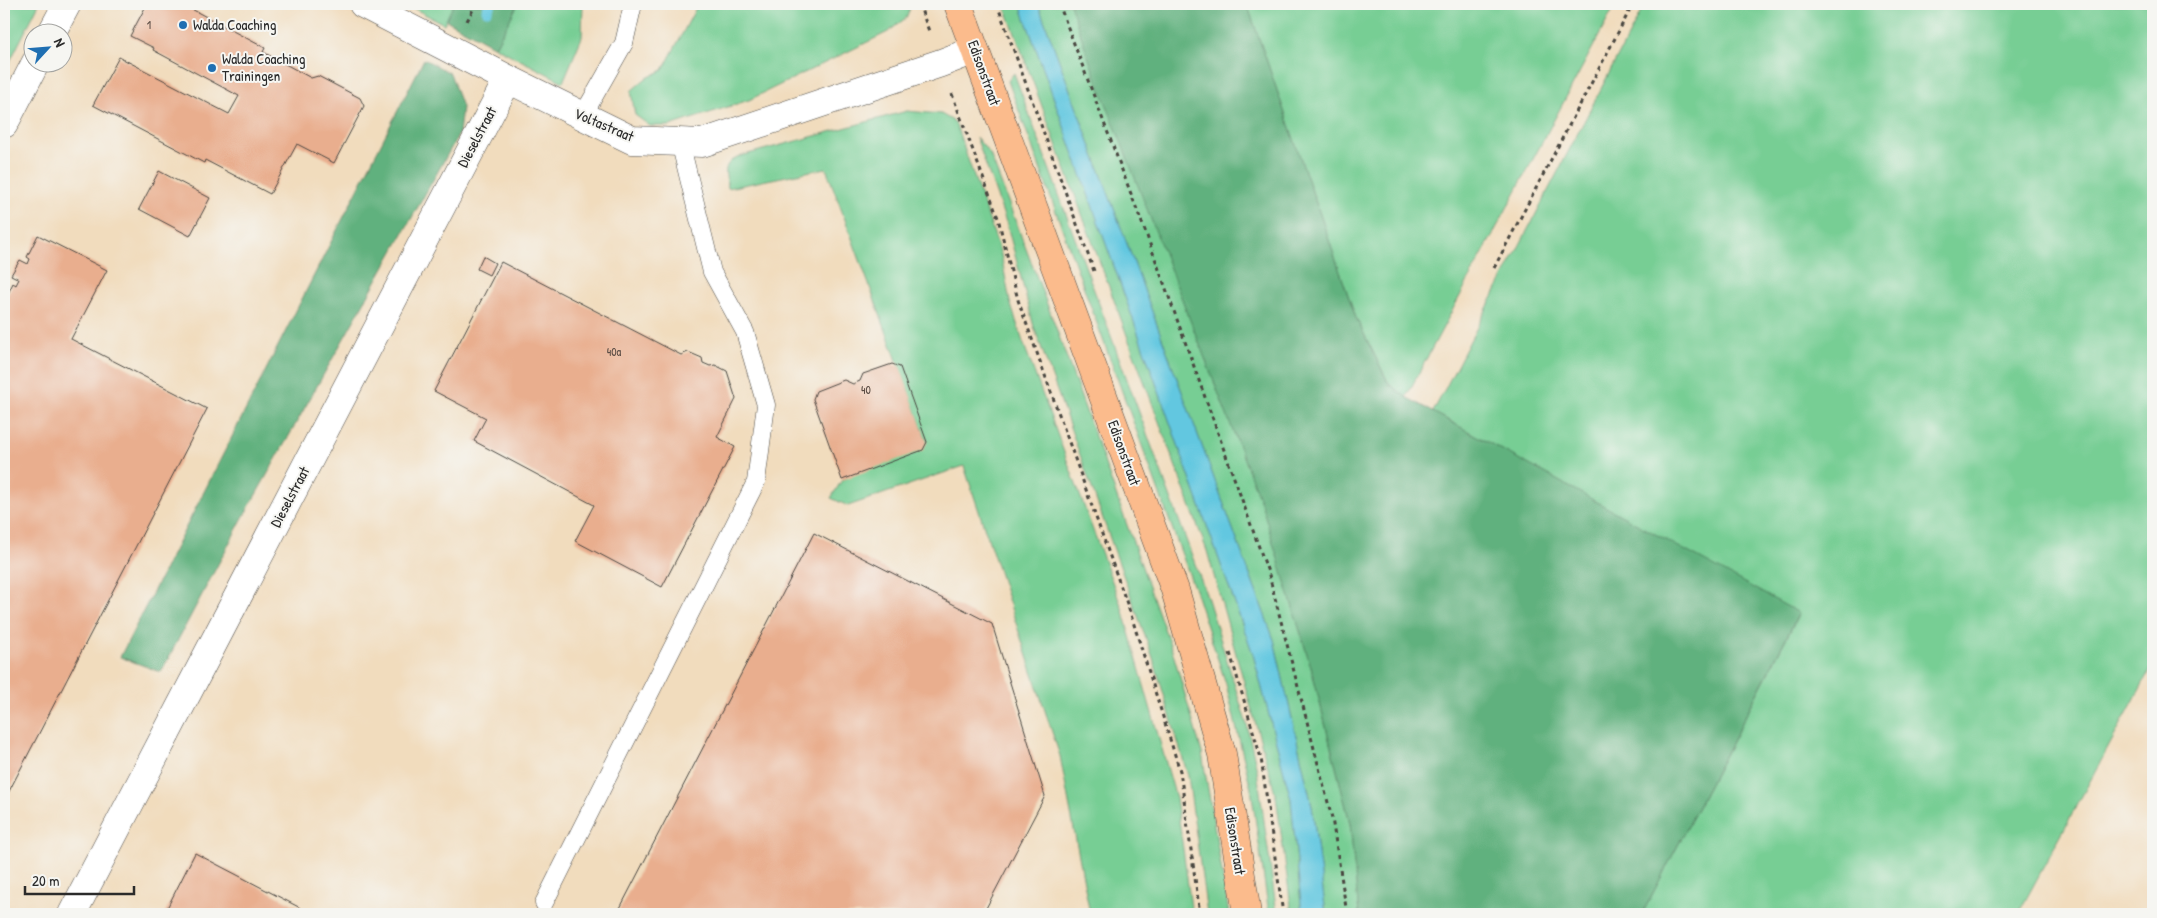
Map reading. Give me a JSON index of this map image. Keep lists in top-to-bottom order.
{
  "streets": {
    "main road": ["Edisonstraat"],
    "street": ["Voltastraat", "Dieselstraat"]
  },
  "crossings": [
    ["Edisonstraat", "Voltastraat"],
    ["Voltastraat", "Dieselstraat"]
  ],
  "places": ["Walda Coaching", "Walda Coaching Trainingen"],
  "house_numbers": ["1", "40a", "40"],
  "scale_bar": "20 m",
  "north": "top right"
}
